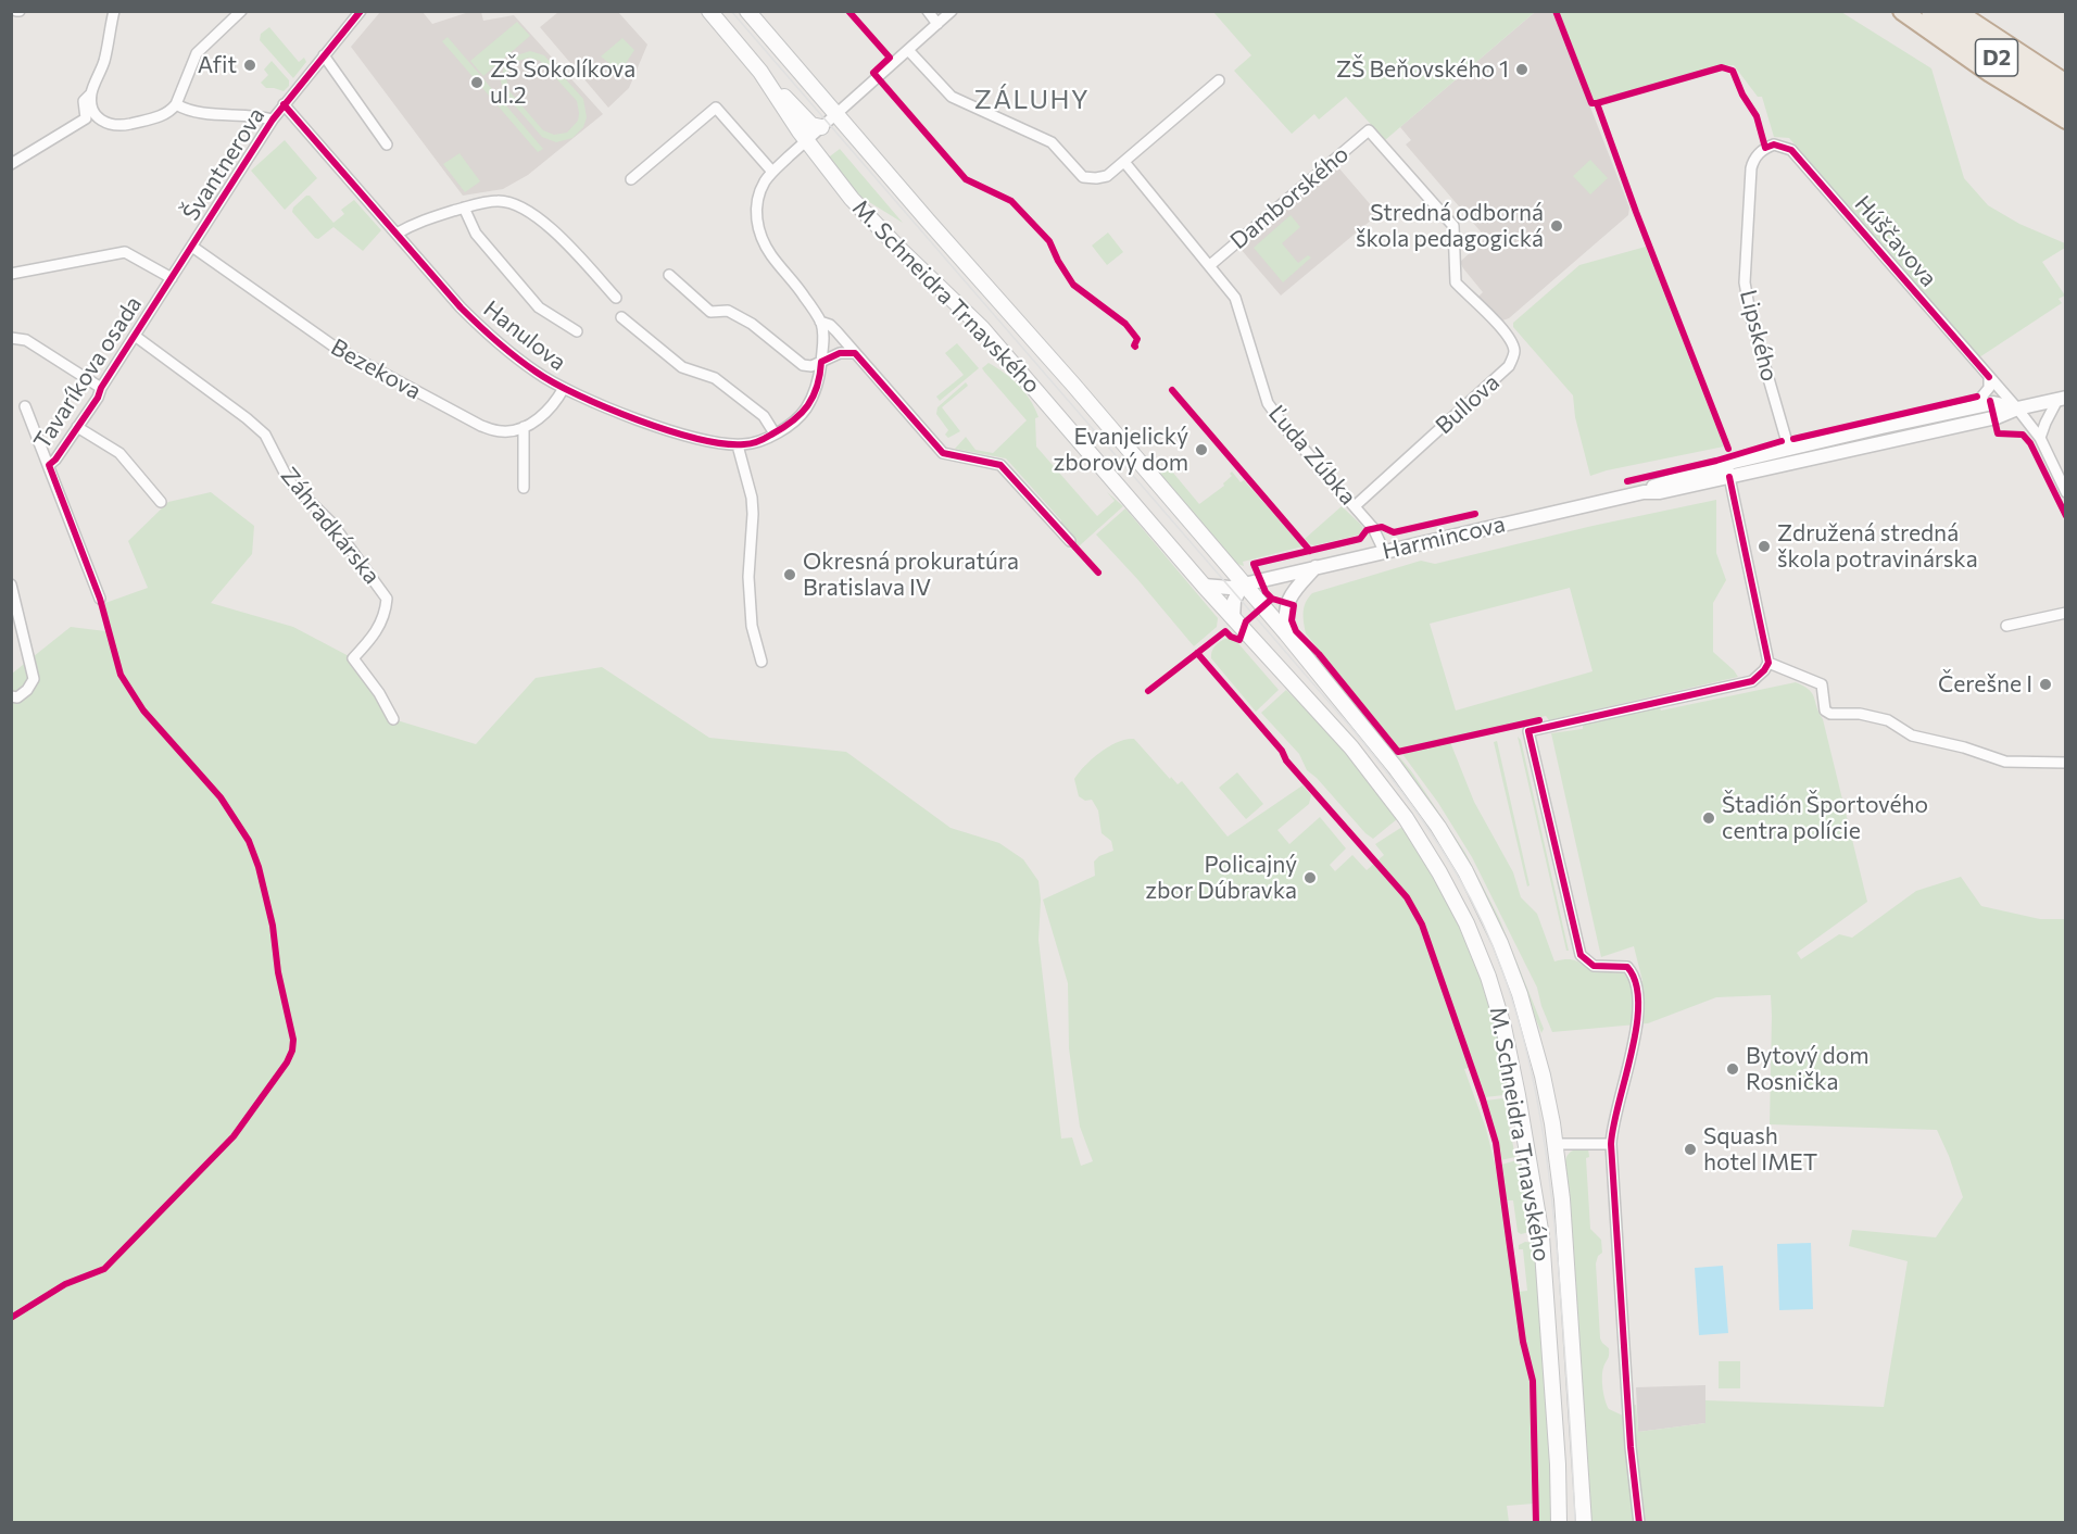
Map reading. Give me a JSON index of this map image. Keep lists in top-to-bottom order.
{
  "streets": {
    "highway": ["D2"],
    "main road": ["M. Schneidra Trnavského"],
    "street": [
      "Švantnerova",
      "Damborského",
      "Húščavova",
      "Hanulova",
      "Lipského",
      "Bezekova",
      "Tavaríkova osada",
      "Bullova",
      "Ľuda Zúbka",
      "Záhradkárska",
      "Harmincova"
    ]
  },
  "crossings": [
    ["Švantnerova", "Hanulova"],
    ["Švantnerova", "Bezekova"],
    ["Švantnerova", "Tavaríkova osada"],
    ["Damborského", "Bullova"],
    ["Damborského", "Ľuda Zúbka"],
    ["Húščavova", "Lipského"],
    ["Húščavova", "Harmincova"],
    ["M. Schneidra Trnavského", "Hanulova"],
    ["M. Schneidra Trnavského", "Harmincova"],
    ["Lipského", "Harmincova"],
    ["Tavaríkova osada", "Záhradkárska"],
    ["Bullova", "Ľuda Zúbka"],
    ["Ľuda Zúbka", "Harmincova"]
  ],
  "districts": ["ZÁLUHY"],
  "places": [
    "Afit",
    "ZŠ Beňovského 1",
    "ZŠ Sokolíkova ul.2",
    "Stredná odborná škola pedagogická",
    "Evanjelický zborový dom",
    "Združená stredná škola potravinárska",
    "Okresná prokuratúra Bratislava IV",
    "Čerešne I",
    "Štadión Športového centra polície",
    "Policajný zbor Dúbravka",
    "Bytový dom Rosnička",
    "Squash hotel IMET"
  ]
}
